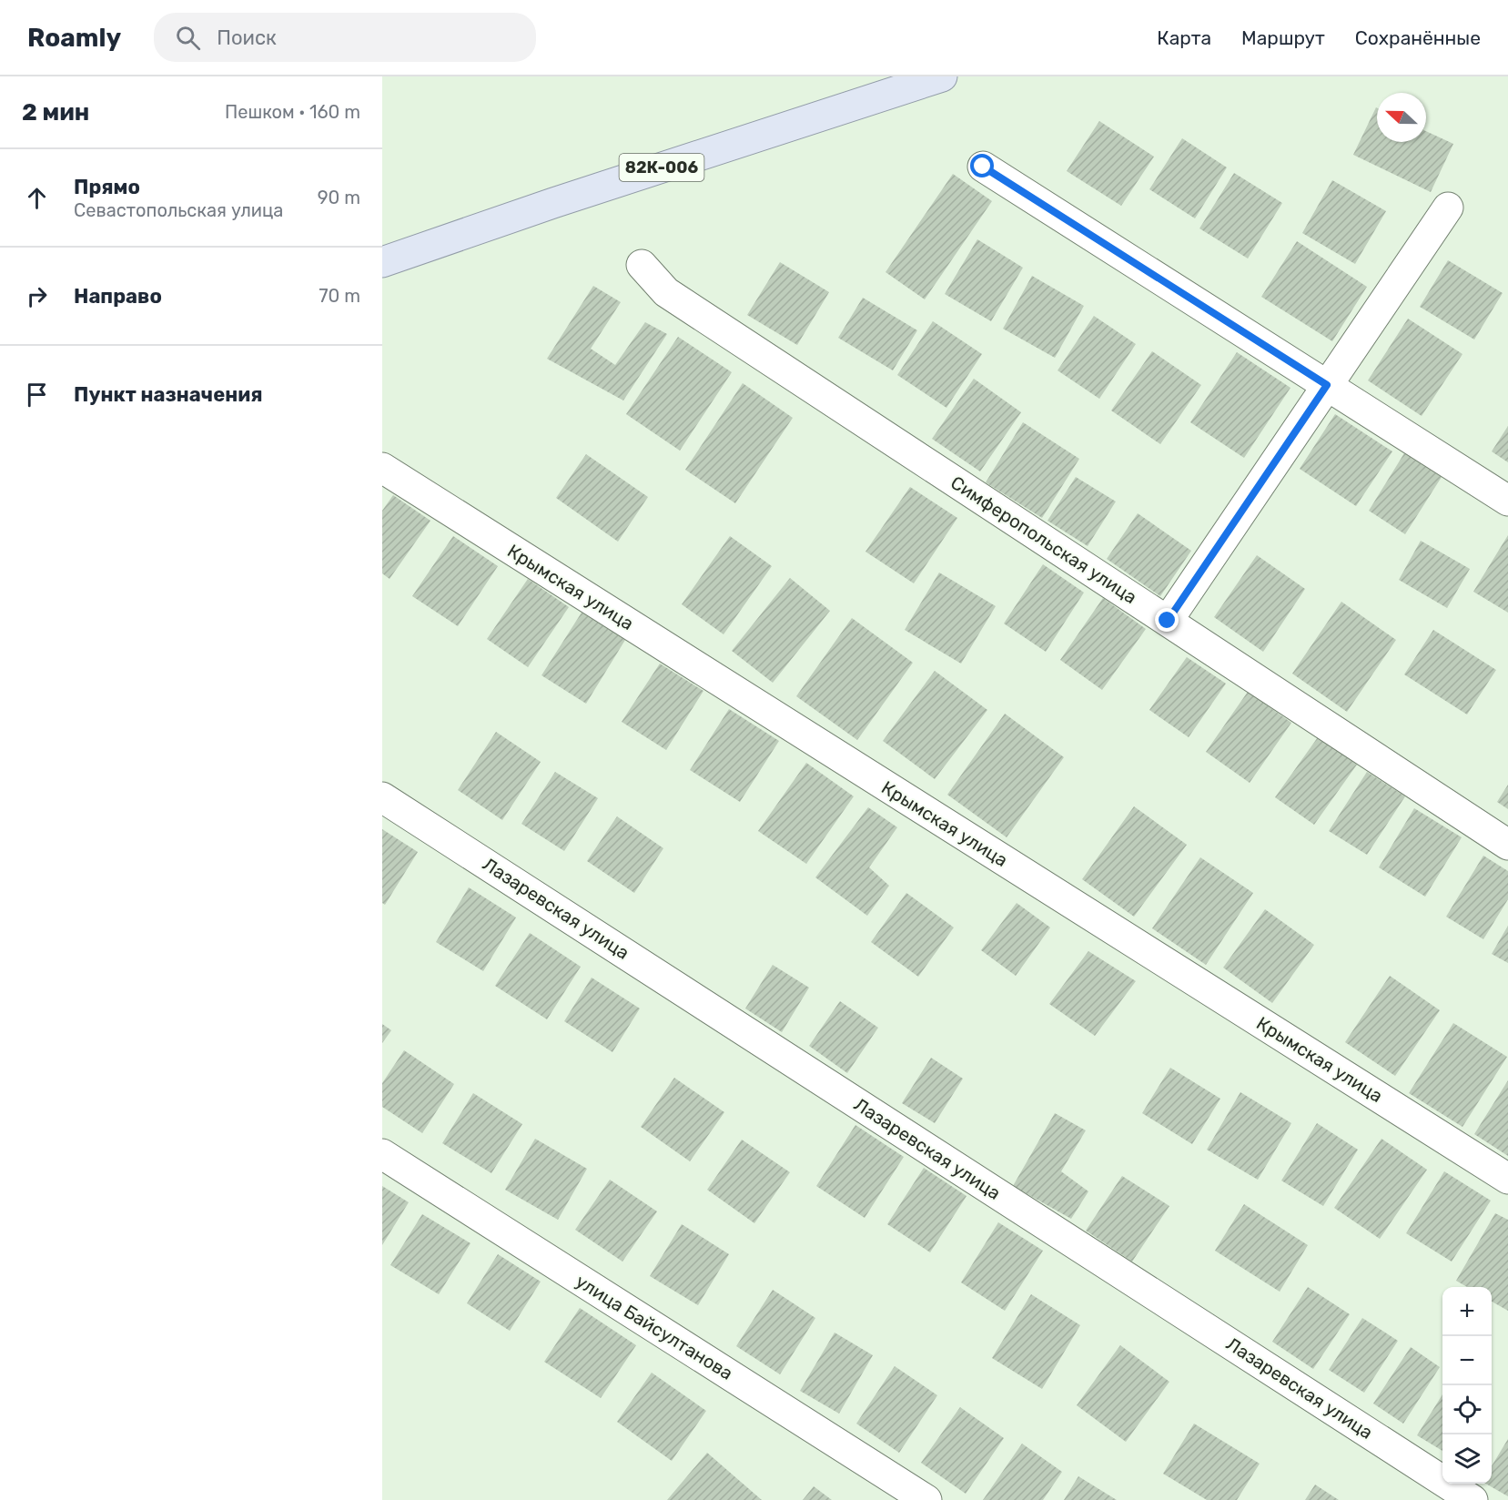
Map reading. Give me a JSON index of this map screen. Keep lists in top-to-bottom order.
{
  "streets": {
    "main road": ["82К-006"],
    "street": [
      "Симферопольская улица",
      "Крымская улица",
      "Лазаревская улица",
      "улица Байсултанова"
    ]
  },
  "north": "left",
  "page": {
    "header": "Roamly",
    "search": "Поиск",
    "nav": ["Карта", "Маршрут", "Сохранённые"],
    "heading": ["2 мин", "Пешком · 160 m"],
    "list": [
      ["Прямо", "Севастопольская улица", "90 m"],
      ["Направо", "70 m"],
      "Пункт назначения"
    ],
    "map_buttons": ["+", "−"]
  }
}
